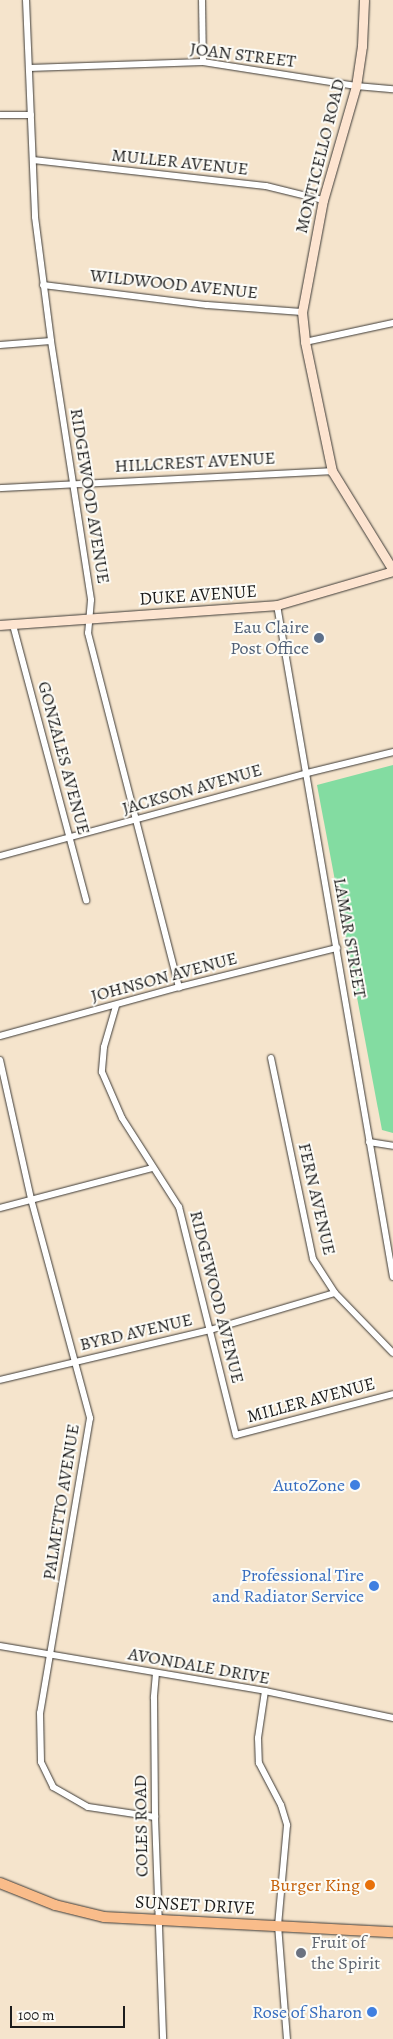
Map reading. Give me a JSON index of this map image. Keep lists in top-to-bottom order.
{
  "streets": {
    "main road": ["MONTICELLO ROAD", "DUKE AVENUE", "SUNSET DRIVE"],
    "street": [
      "JOAN STREET",
      "MULLER AVENUE",
      "WILDWOOD AVENUE",
      "HILLCREST AVENUE",
      "RIDGEWOOD AVENUE",
      "GONZALES AVENUE",
      "JACKSON AVENUE",
      "LAMAR STREET",
      "JOHNSON AVENUE",
      "FERN AVENUE",
      "BYRD AVENUE",
      "MILLER AVENUE",
      "PALMETTO AVENUE",
      "AVONDALE DRIVE",
      "COLES ROAD"
    ]
  },
  "crossings": [
    ["JOAN STREET", "MONTICELLO ROAD"],
    ["JOAN STREET", "RIDGEWOOD AVENUE"],
    ["MONTICELLO ROAD", "MULLER AVENUE"],
    ["MONTICELLO ROAD", "WILDWOOD AVENUE"],
    ["MONTICELLO ROAD", "HILLCREST AVENUE"],
    ["MONTICELLO ROAD", "DUKE AVENUE"],
    ["MULLER AVENUE", "RIDGEWOOD AVENUE"],
    ["WILDWOOD AVENUE", "RIDGEWOOD AVENUE"],
    ["HILLCREST AVENUE", "RIDGEWOOD AVENUE"],
    ["RIDGEWOOD AVENUE", "DUKE AVENUE"],
    ["RIDGEWOOD AVENUE", "JACKSON AVENUE"],
    ["RIDGEWOOD AVENUE", "JOHNSON AVENUE"],
    ["RIDGEWOOD AVENUE", "BYRD AVENUE"],
    ["RIDGEWOOD AVENUE", "MILLER AVENUE"],
    ["DUKE AVENUE", "GONZALES AVENUE"],
    ["DUKE AVENUE", "LAMAR STREET"],
    ["GONZALES AVENUE", "JACKSON AVENUE"],
    ["JACKSON AVENUE", "LAMAR STREET"],
    ["LAMAR STREET", "JOHNSON AVENUE"],
    ["FERN AVENUE", "BYRD AVENUE"],
    ["BYRD AVENUE", "PALMETTO AVENUE"],
    ["PALMETTO AVENUE", "AVONDALE DRIVE"],
    ["PALMETTO AVENUE", "COLES ROAD"],
    ["AVONDALE DRIVE", "COLES ROAD"],
    ["COLES ROAD", "SUNSET DRIVE"]
  ],
  "places": [
    "Eau Claire Post Office",
    "AutoZone",
    "Professional Tire and Radiator Service",
    "Burger King",
    "Fruit of the Spirit",
    "Rose of Sharon"
  ],
  "scale_bar": "100 m"
}
